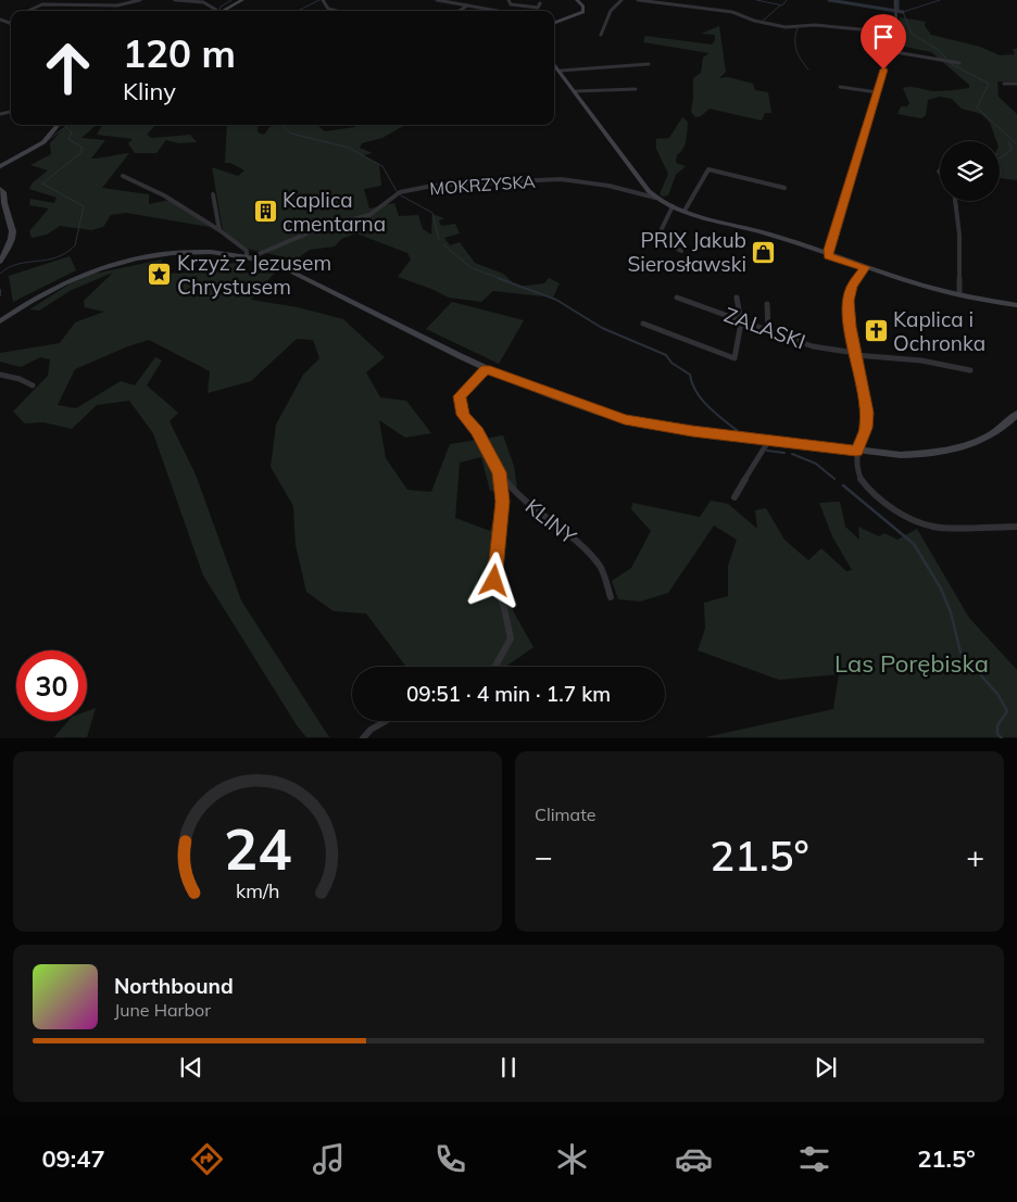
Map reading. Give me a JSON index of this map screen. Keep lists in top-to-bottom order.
{
  "streets": {
    "street": ["MOKRZYSKA", "ZALASKI", "KLINY"]
  },
  "parks": ["Las Porębiska"],
  "places": {
    "building": ["Kaplica cmentarna"],
    "shop": ["PRIX Jakub Sierosławski"],
    "place": ["Krzyż z Jezusem Chrystusem"],
    "church": ["Kaplica i Ochronka"]
  },
  "page": {
    "turn": ["120 m", "Kliny"],
    "limit": "30",
    "trip": "09:51 · 4 min · 1.7 km",
    "tile": "Climate",
    "heat": ["−", "21.5°", "+"],
    "song": ["Northbound", "June Harbor"],
    "tabs": ["09:47", "21.5°"],
    "gauge": ["24", "km/h"]
  }
}
